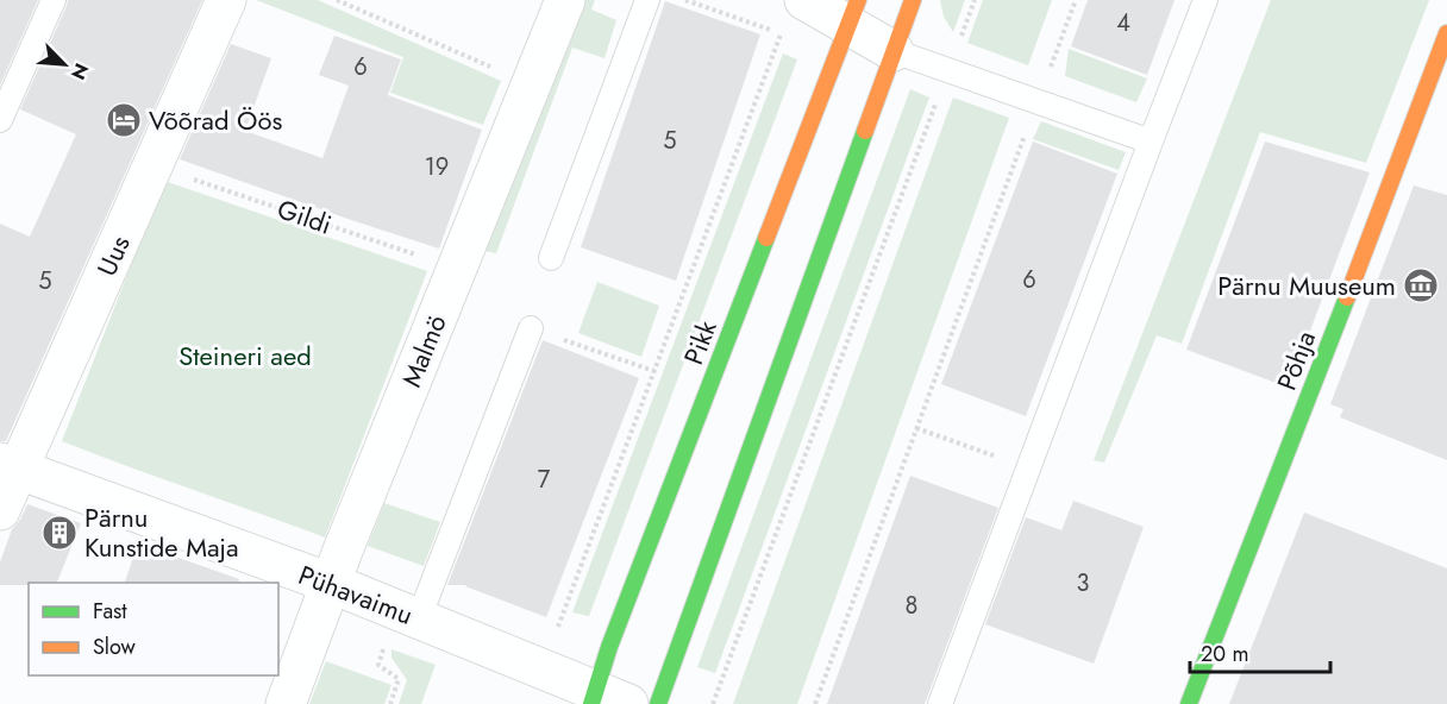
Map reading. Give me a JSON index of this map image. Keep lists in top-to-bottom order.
{
  "streets": {
    "main road": ["Pikk", "Põhja"],
    "street": ["Uus", "Malmö", "Pühavaimu"],
    "path": ["Gildi"]
  },
  "crossings": [
    ["Gildi", "Uus"],
    ["Gildi", "Malmö"],
    ["Uus", "Pühavaimu"],
    ["Pikk", "Pühavaimu"],
    ["Malmö", "Pühavaimu"]
  ],
  "parks": ["Steineri aed"],
  "places": {
    "hotel": ["Võõrad Öös"],
    "museum": ["Pärnu Muuseum"],
    "building": ["Pärnu Kunstide Maja"]
  },
  "house_numbers": [
    "4",
    "6",
    "5",
    "19",
    "6",
    "5",
    "7",
    "3",
    "8"
  ],
  "legend": ["Fast", "Slow"],
  "scale_bar": "20 m",
  "north": "bottom right"
}
